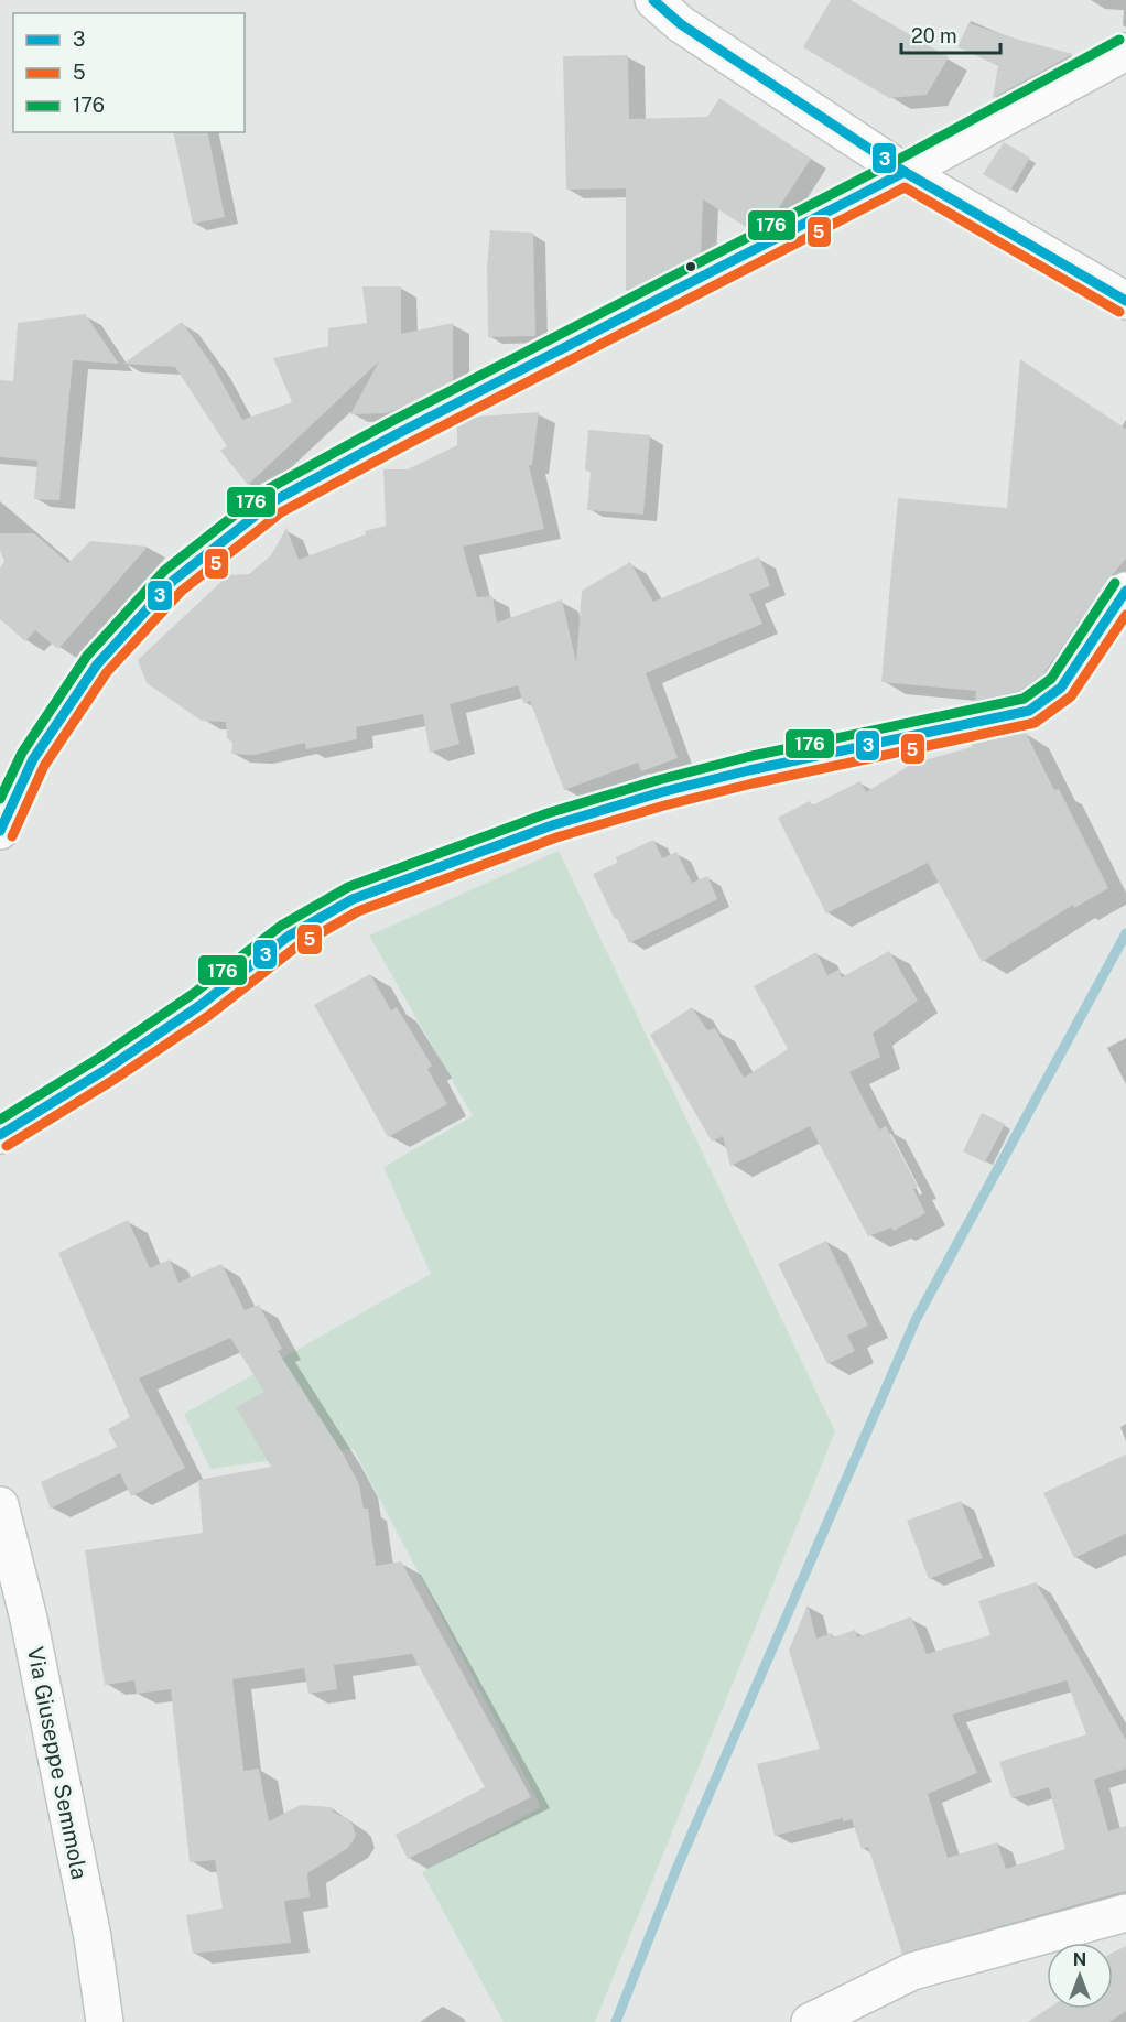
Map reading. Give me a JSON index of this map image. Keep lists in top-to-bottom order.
{
  "streets": {
    "street": ["Via Giuseppe Semmola"]
  },
  "lines": ["transit line 3", "transit line 176", "transit line 5"],
  "legend": ["3", "5", "176"],
  "scale_bar": "20 m",
  "north": "top"
}
